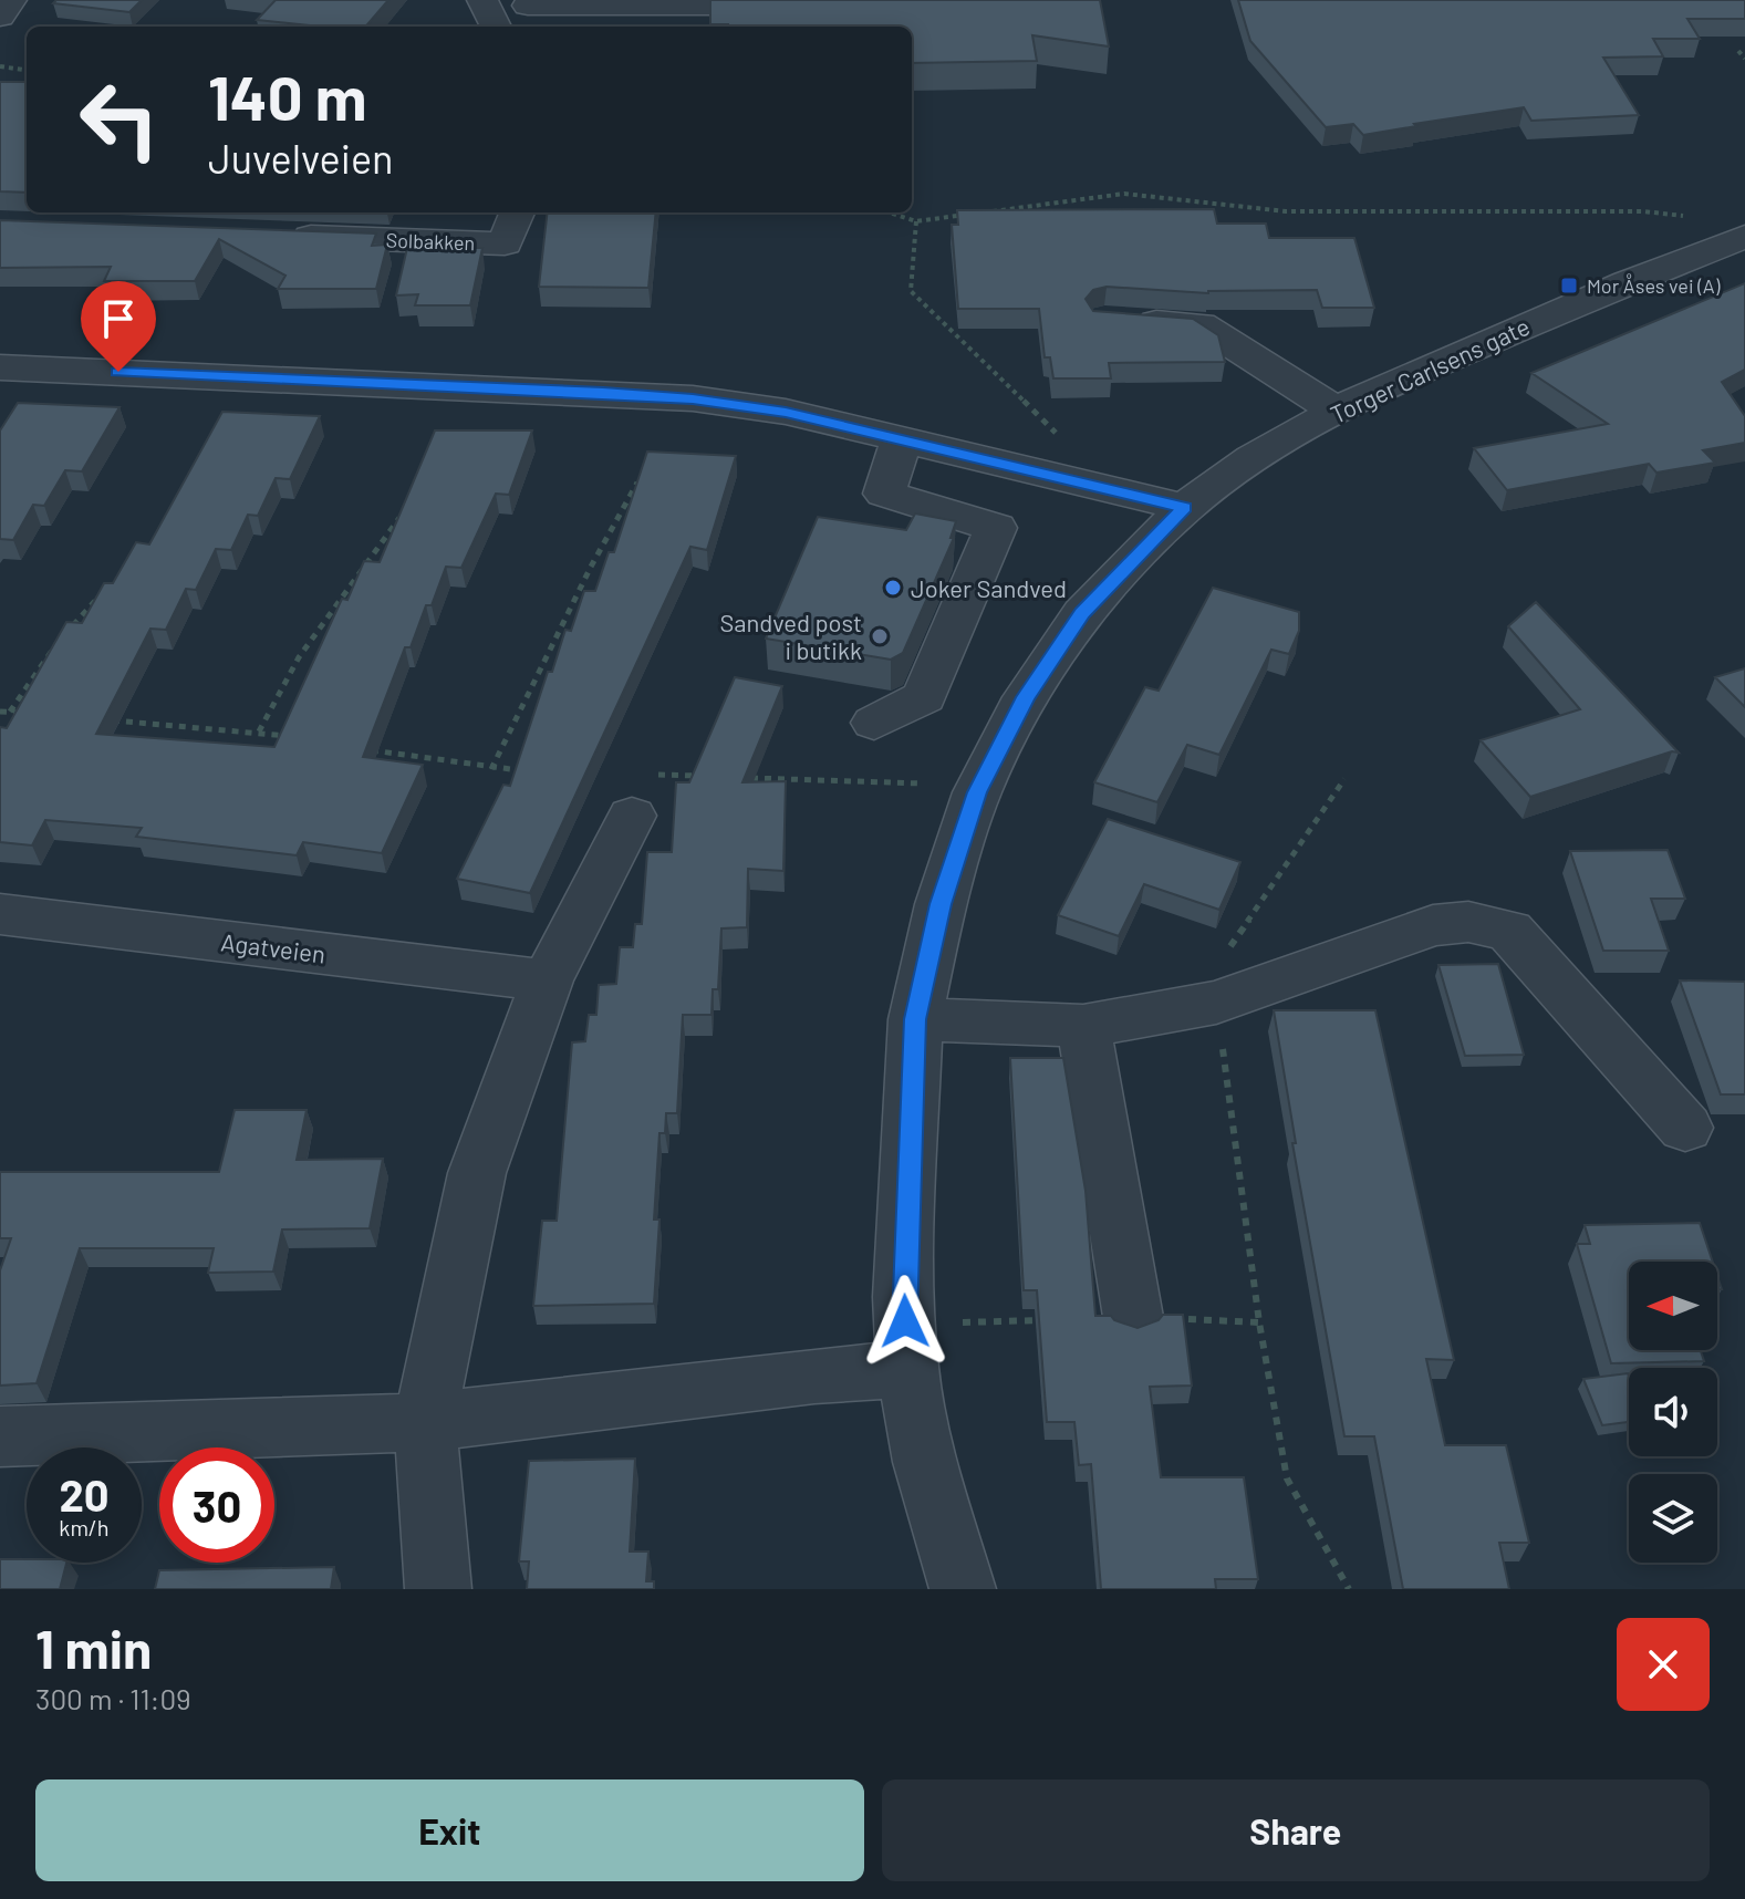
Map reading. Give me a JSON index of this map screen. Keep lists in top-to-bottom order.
{
  "streets": {
    "street": ["Solbakken", "Torger Carlsens gate", "Agatveien"]
  },
  "places": {
    "transit": ["Mor Åses vei (A)"],
    "other": ["Joker Sandved", "Sandved post i butikk"]
  },
  "north": "left",
  "page": {
    "turn": ["140 m", "Juvelveien"],
    "speed": "20 km/h",
    "limit": "30",
    "heading": ["1 min", "300 m · 11:09"],
    "buttons": ["Exit", "Share"]
  }
}
